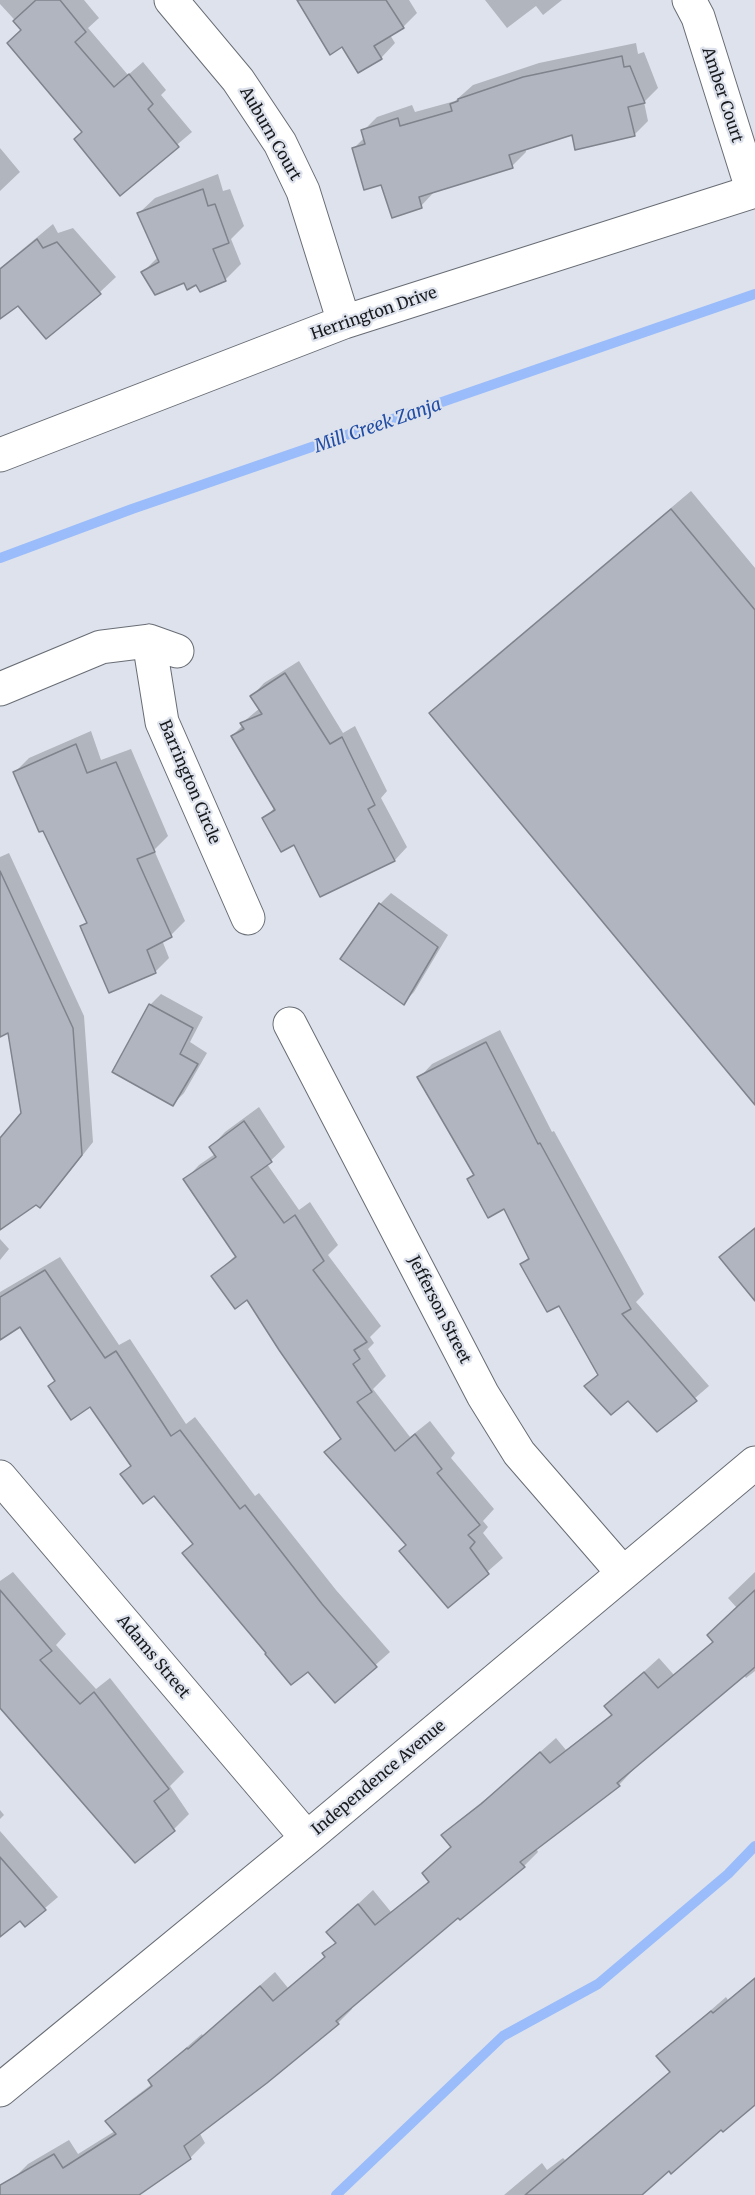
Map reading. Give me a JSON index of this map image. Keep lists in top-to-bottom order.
{
  "streets": {
    "street": [
      "Amber Court",
      "Auburn Court",
      "Herrington Drive",
      "Barrington Circle",
      "Jefferson Street",
      "Adams Street",
      "Independence Avenue"
    ]
  },
  "crossings": [
    ["Amber Court", "Herrington Drive"],
    ["Auburn Court", "Herrington Drive"],
    ["Jefferson Street", "Independence Avenue"],
    ["Adams Street", "Independence Avenue"]
  ],
  "water": ["Mill Creek Zanja"]
}
